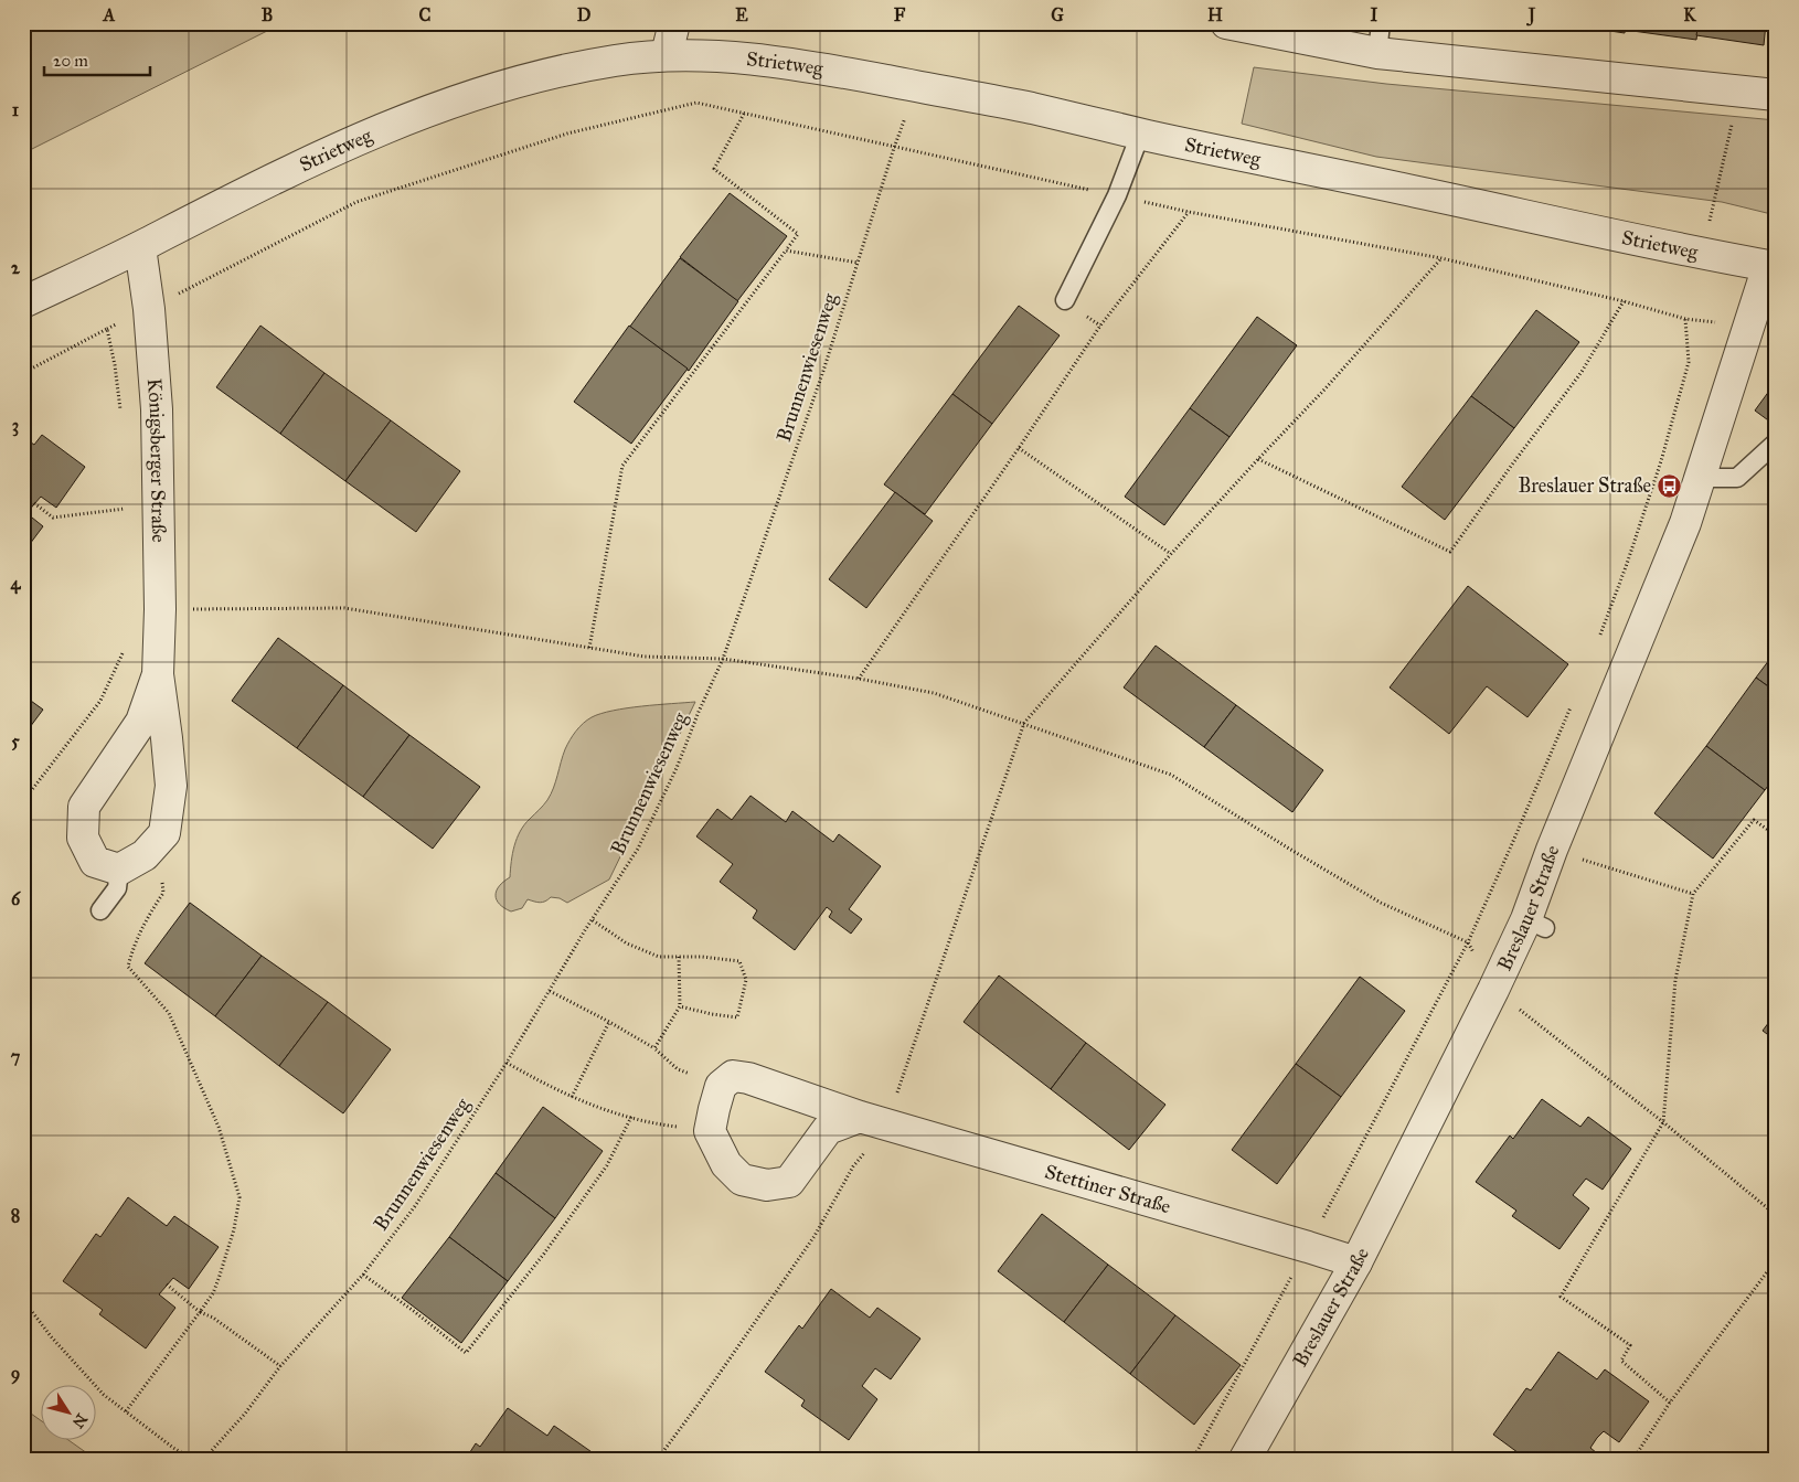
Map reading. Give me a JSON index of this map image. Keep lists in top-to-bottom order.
{
  "streets": {
    "street": [
      "Strietweg",
      "Königsberger Straße",
      "Breslauer Straße",
      "Stettiner Straße"
    ],
    "path": ["Brunnenwiesenweg"]
  },
  "crossings": [
    ["Strietweg", "Brunnenwiesenweg"],
    ["Strietweg", "Königsberger Straße"],
    ["Strietweg", "Breslauer Straße"],
    ["Breslauer Straße", "Stettiner Straße"]
  ],
  "places": {
    "bus stop": ["Breslauer Straße"]
  },
  "scale_bar": "20 m",
  "north": "bottom right",
  "grid": {
    "columns": [
      "A",
      "B",
      "C",
      "D",
      "E",
      "F",
      "G",
      "H",
      "I",
      "J",
      "K"
    ],
    "rows": [
      "1",
      "2",
      "3",
      "4",
      "5",
      "6",
      "7",
      "8",
      "9"
    ]
  }
}
